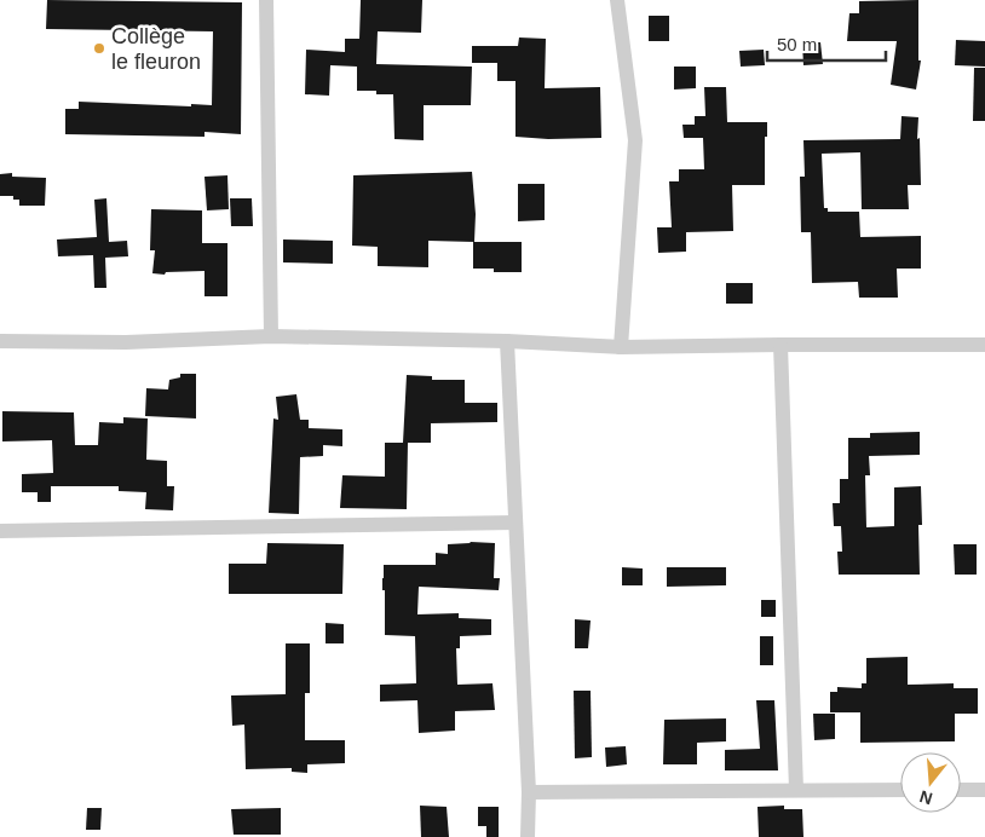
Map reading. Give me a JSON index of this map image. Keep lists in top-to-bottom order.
{
  "places": ["Collège le fleuron"],
  "scale_bar": "50 m",
  "north": "bottom"
}
